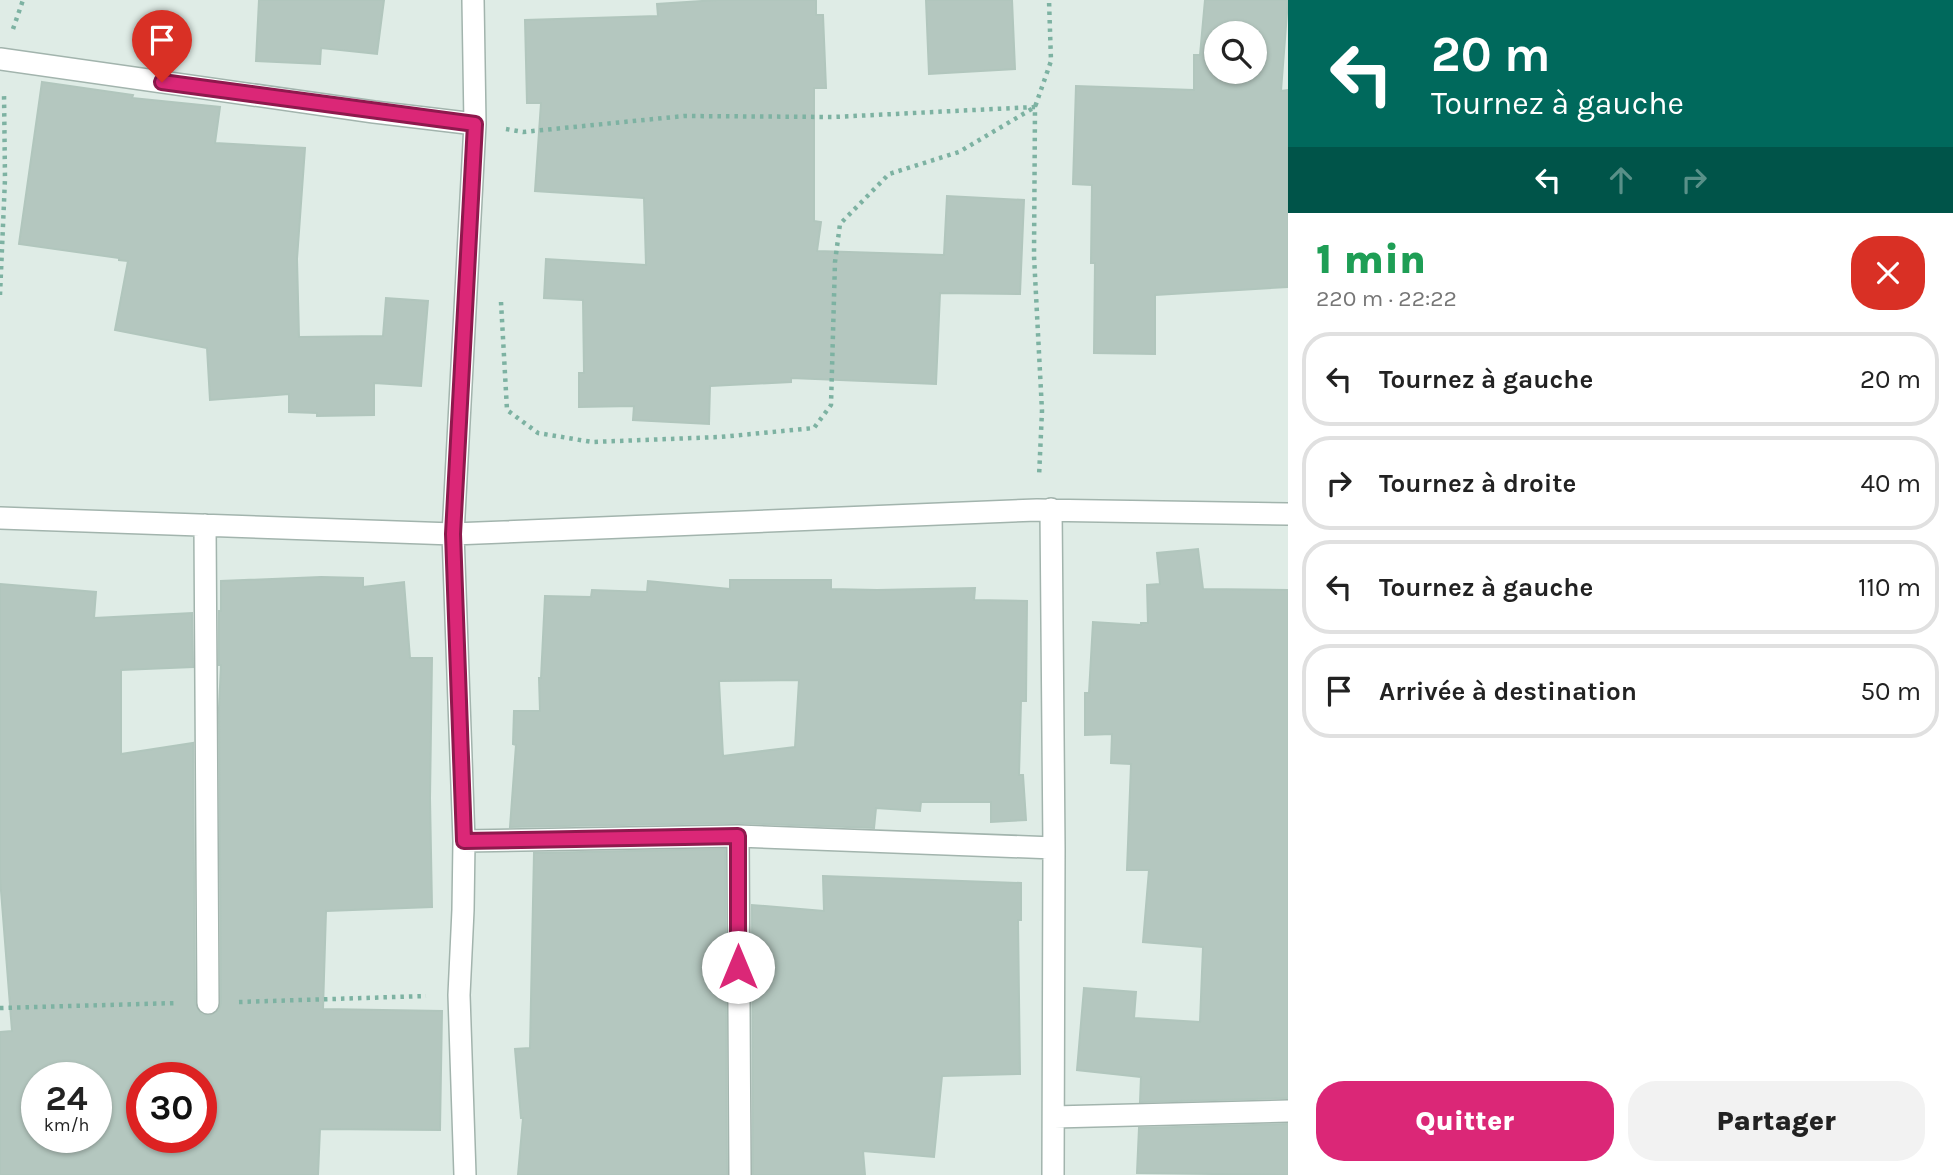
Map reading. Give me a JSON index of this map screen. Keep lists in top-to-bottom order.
{
  "page": {
    "turn": ["20 m", "Tournez à gauche"],
    "heading": ["1 min", "220 m · 22:22"],
    "list": [
      {
        "name": "Tournez à gauche",
        "value": "20 m"
      },
      {
        "name": "Tournez à droite",
        "value": "40 m"
      },
      {
        "name": "Tournez à gauche",
        "value": "110 m"
      },
      {
        "name": "Arrivée à destination",
        "value": "50 m"
      }
    ],
    "speed": "24 km/h",
    "limit": "30",
    "buttons": ["Quitter", "Partager"]
  }
}
